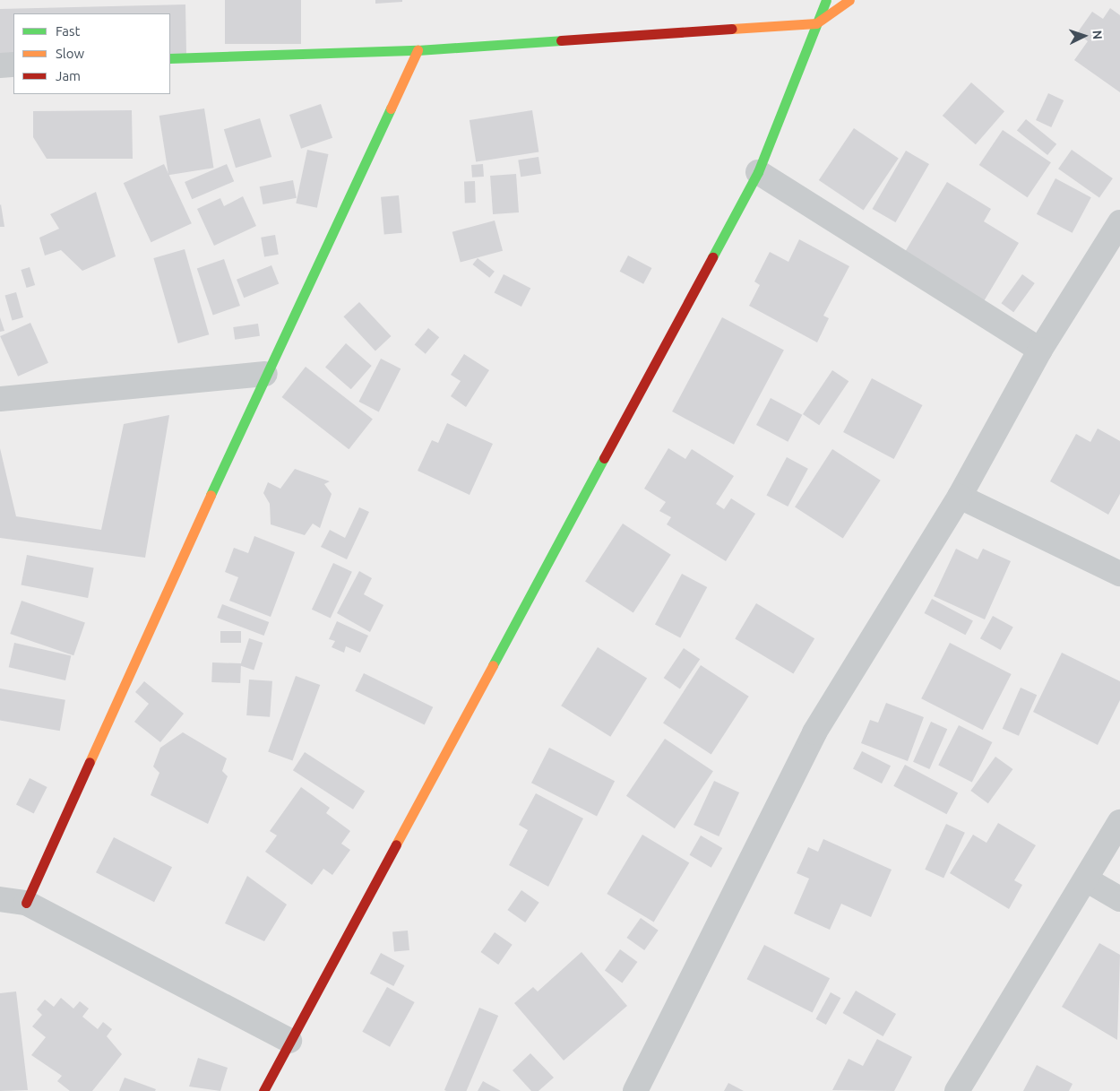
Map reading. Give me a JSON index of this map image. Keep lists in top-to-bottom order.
{
  "legend": ["Fast", "Slow", "Jam"],
  "north": "right"
}
